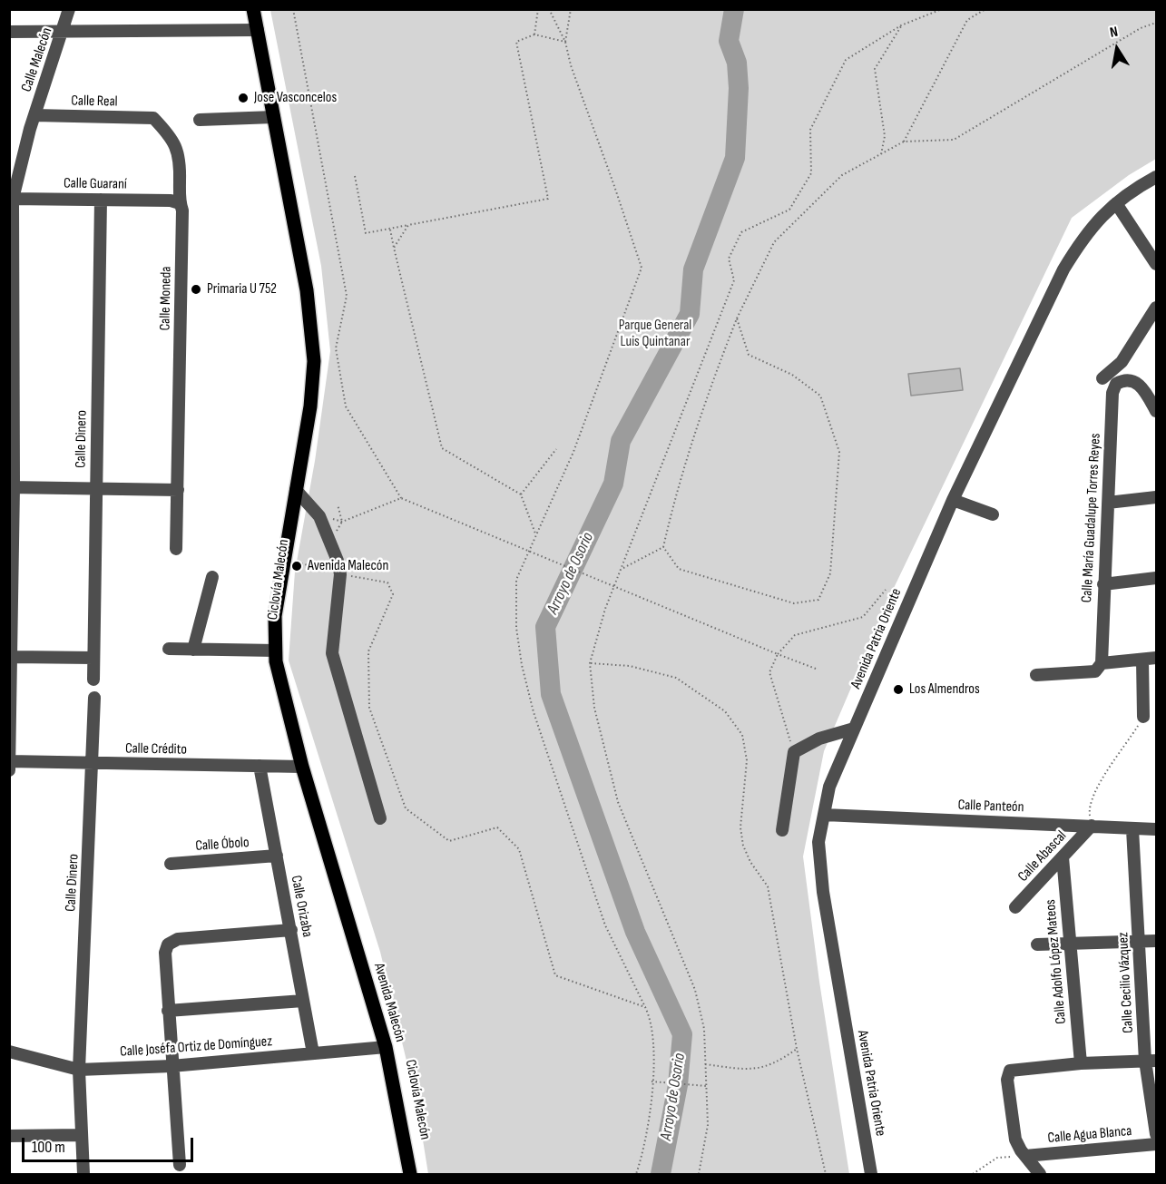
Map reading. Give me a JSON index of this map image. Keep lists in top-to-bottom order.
{
  "streets": {
    "main road": ["Avenida Malecón"],
    "street": [
      "Calle Malecón",
      "Calle Real",
      "Calle Guaraní",
      "Calle Moneda",
      "Calle Dinero",
      "Calle María Guadalupe Torres Reyes",
      "Avenida Patria Oriente",
      "Calle Crédito",
      "Calle Panteón",
      "Calle Óbolo",
      "Calle Abascal",
      "Calle Orizaba",
      "Calle Adolfo López Mateos",
      "Calle Cecilio Vázquez",
      "Calle Joséfa Ortiz de Domínguez",
      "Calle Agua Blanca"
    ]
  },
  "crossings": [
    ["Calle Malecón", "Calle Real"],
    ["Calle Malecón", "Calle Guaraní"],
    ["Calle Malecón", "Calle Crédito"],
    ["Calle Real", "Calle Moneda"],
    ["Calle Guaraní", "Calle Moneda"],
    ["Calle Guaraní", "Calle Dinero"],
    ["Calle Dinero", "Calle Crédito"],
    ["Calle Dinero", "Calle Joséfa Ortiz de Domínguez"],
    ["Avenida Patria Oriente", "Calle Panteón"],
    ["Calle Crédito", "Calle Orizaba"],
    ["Calle Crédito", "Avenida Malecón"],
    ["Calle Panteón", "Calle Abascal"],
    ["Calle Panteón", "Calle Cecilio Vázquez"],
    ["Calle Óbolo", "Calle Orizaba"],
    ["Calle Abascal", "Calle Adolfo López Mateos"],
    ["Calle Orizaba", "Calle Joséfa Ortiz de Domínguez"],
    ["Avenida Malecón", "Calle Joséfa Ortiz de Domínguez"]
  ],
  "water": ["Arroyo de Osorio"],
  "parks": ["Parque General Luis Quintanar"],
  "places": [
    "Jose Vasconcelos",
    "Primaria U 752",
    "Avenida Malecón",
    "Los Almendros"
  ],
  "scale_bar": "100 m",
  "north": "top"
}
